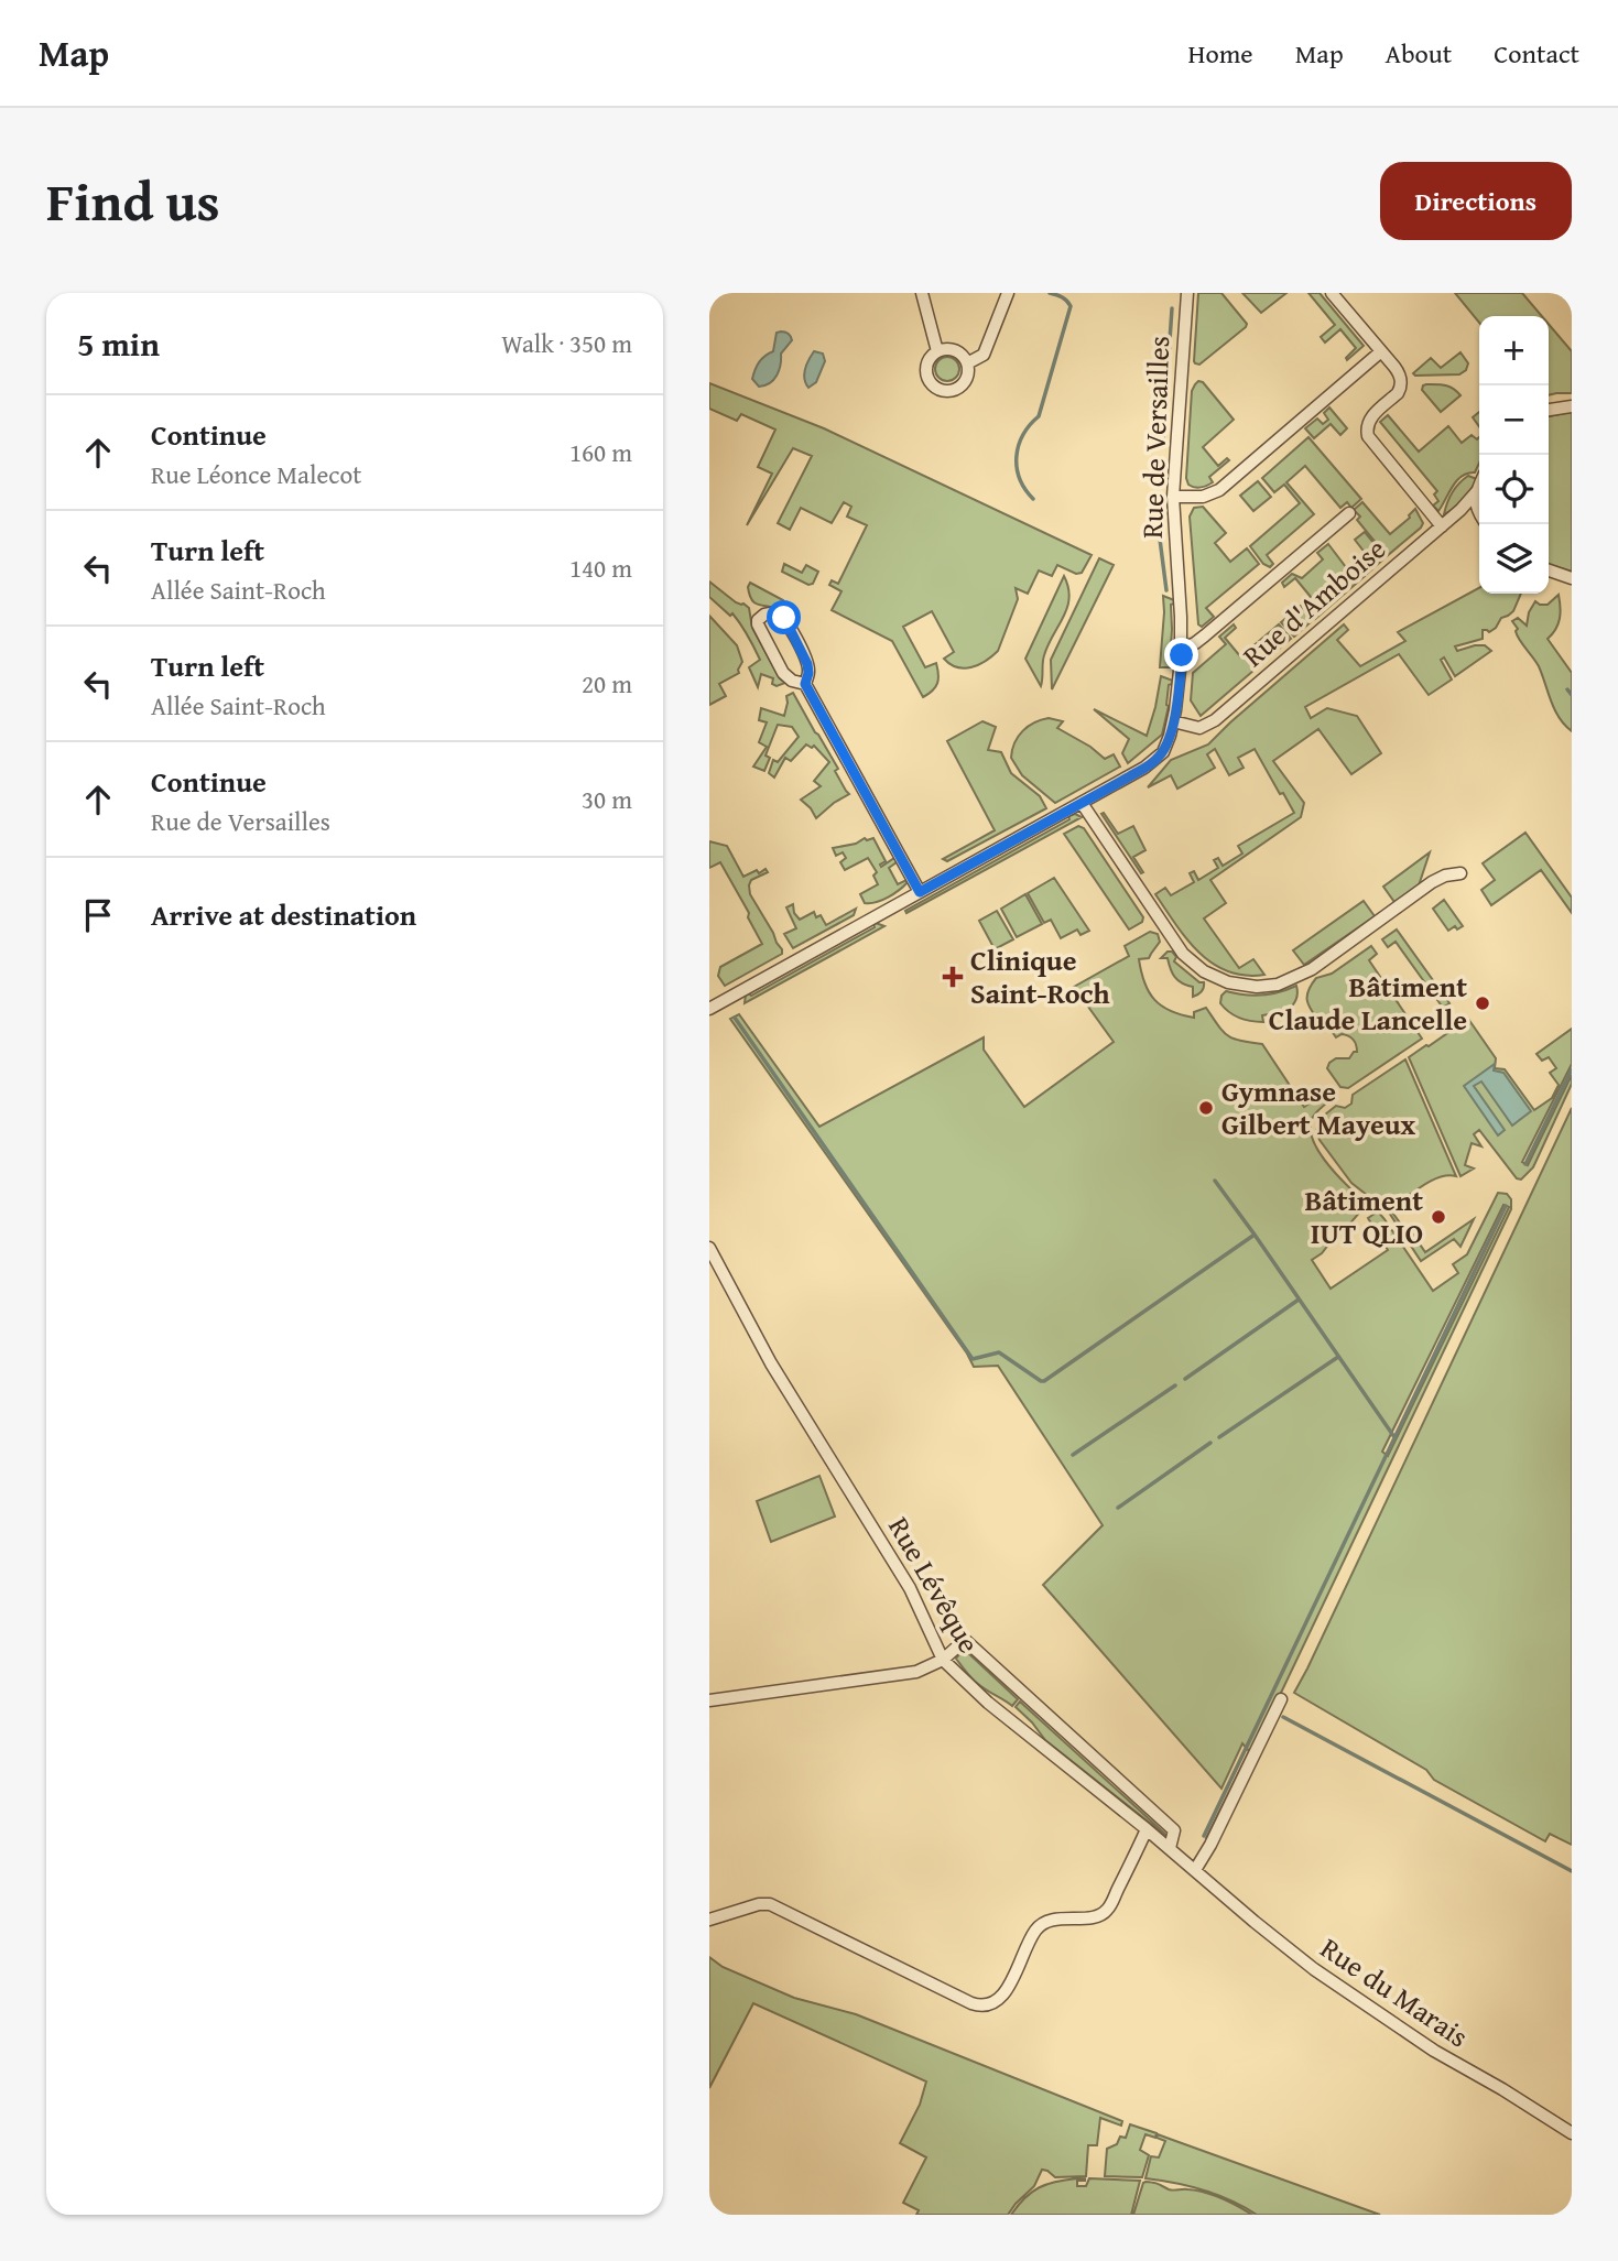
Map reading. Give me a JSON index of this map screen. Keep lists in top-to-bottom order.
{
  "streets": {
    "street": [
      "Rue de Versailles",
      "Rue d'Amboise",
      "Rue Lévêque",
      "Rue du Marais"
    ]
  },
  "crossings": [
    ["Rue de Versailles", "Rue d'Amboise"],
    ["Rue Lévêque", "Rue du Marais"]
  ],
  "places": {
    "health": ["Clinique Saint-Roch"],
    "other": ["Bâtiment Claude Lancelle", "Gymnase Gilbert Mayeux", "Bâtiment IUT QLIO"]
  },
  "page": {
    "header": "Map",
    "nav": [
      "Home",
      "Map",
      "About",
      "Contact"
    ],
    "title": "Find us",
    "buttons": "Directions",
    "heading": ["5 min", "Walk · 350 m"],
    "map_buttons": ["+", "−"],
    "list": [
      ["Continue", "Rue Léonce Malecot", "160 m"],
      ["Turn left", "Allée Saint-Roch", "140 m"],
      ["Turn left", "Allée Saint-Roch", "20 m"],
      ["Continue", "Rue de Versailles", "30 m"],
      "Arrive at destination"
    ]
  }
}
